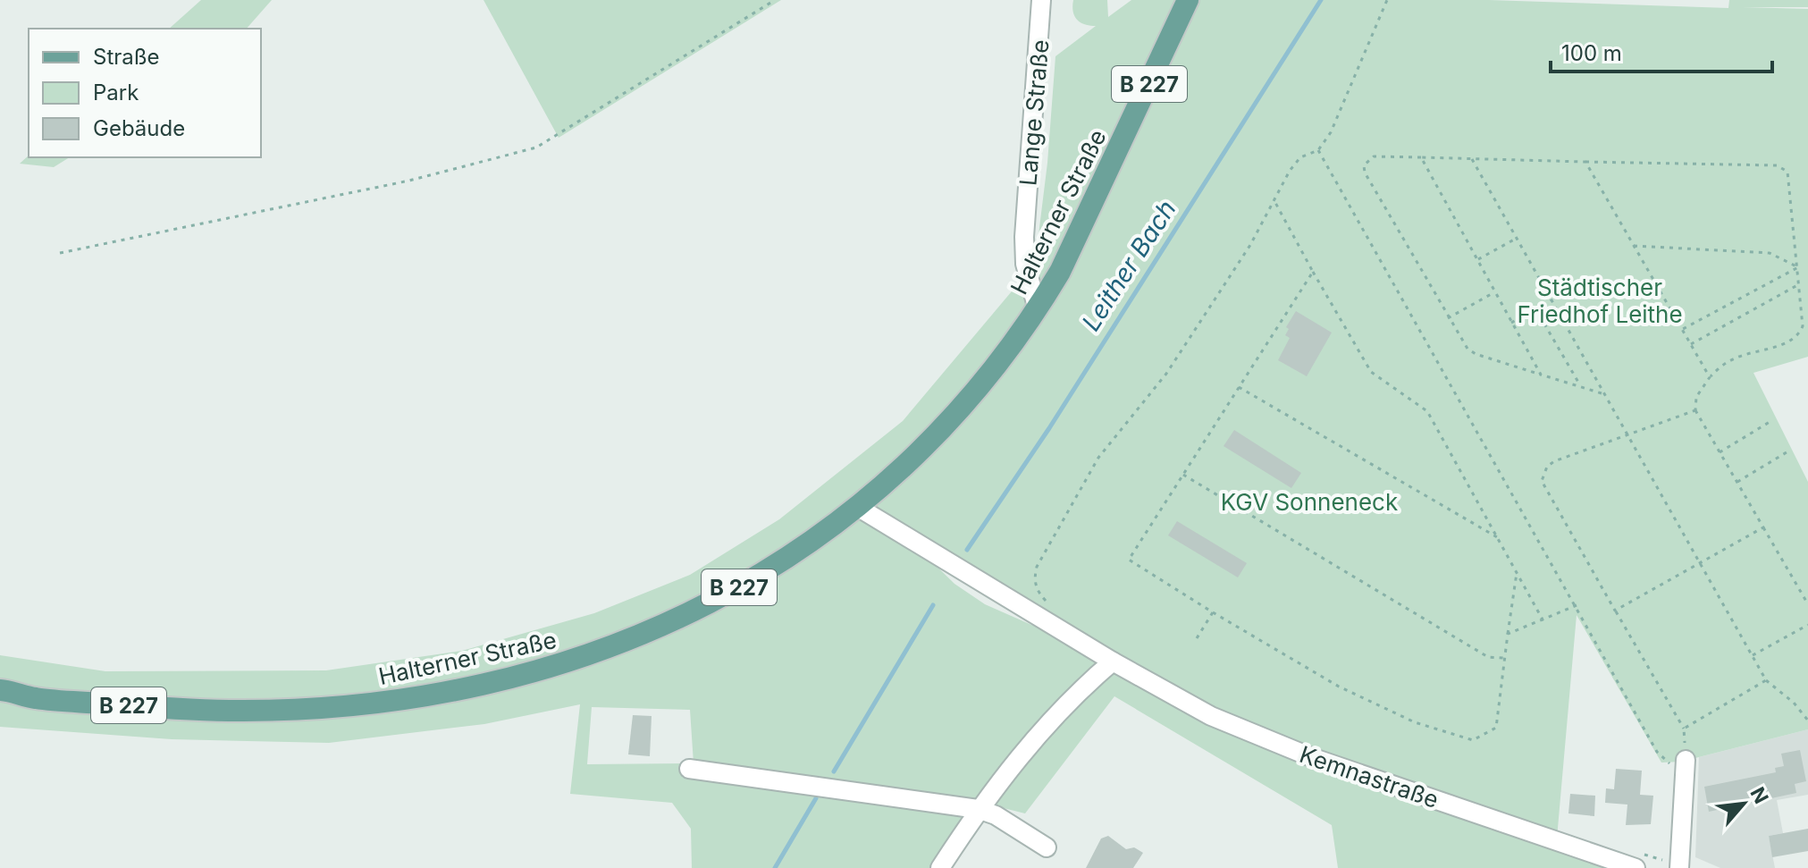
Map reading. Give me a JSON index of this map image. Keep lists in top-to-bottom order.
{
  "streets": {
    "main road": ["B 227", "Halterner Straße"],
    "street": ["Lange Straße", "Kemnastraße"]
  },
  "crossings": [
    ["Lange Straße", "Halterner Straße"],
    ["Halterner Straße", "Kemnastraße"]
  ],
  "water": ["Leither Bach"],
  "parks": ["Städtischer Friedhof Leithe", "KGV Sonneneck"],
  "legend": ["Straße", "Park", "Gebäude"],
  "scale_bar": "100 m",
  "north": "top right"
}
